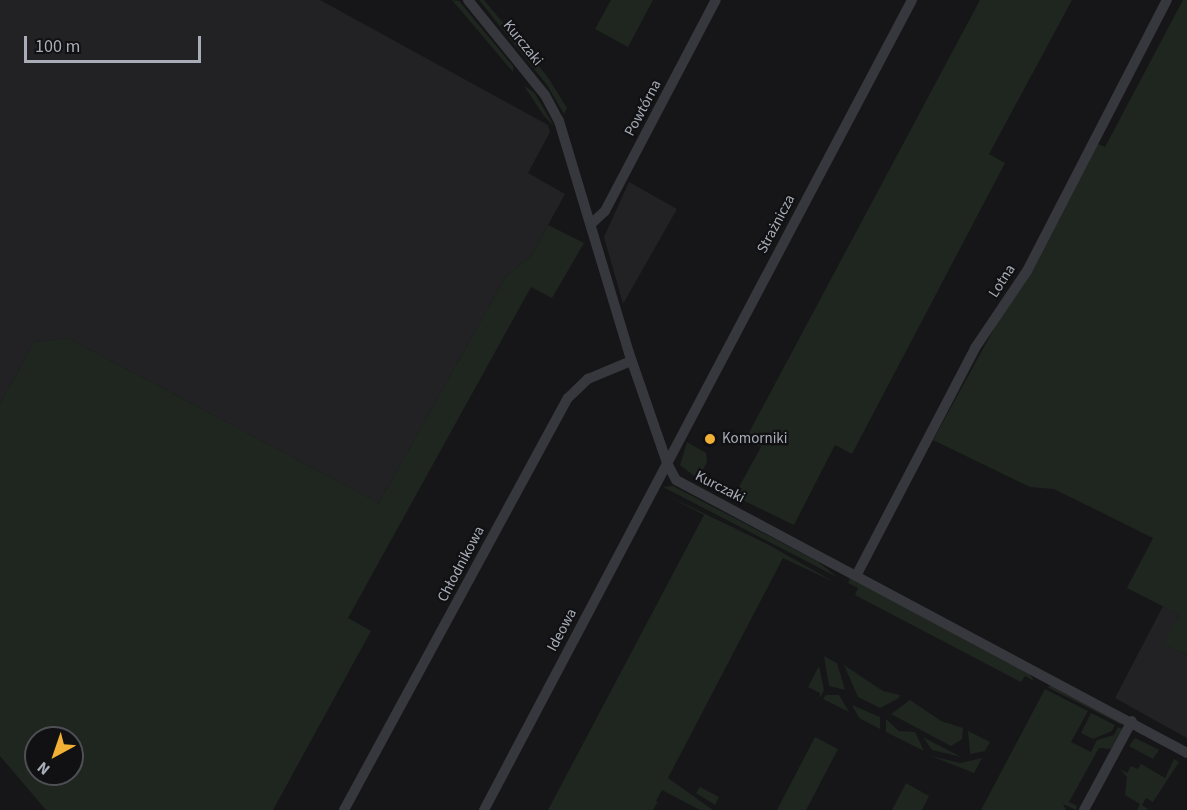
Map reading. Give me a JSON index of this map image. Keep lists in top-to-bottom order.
{
  "streets": {
    "street": [
      "Kurczaki",
      "Powtórna",
      "Strażnicza",
      "Lotna",
      "Chłodnikowa",
      "Ideowa"
    ]
  },
  "crossings": [
    ["Kurczaki", "Powtórna"],
    ["Kurczaki", "Strażnicza"],
    ["Kurczaki", "Lotna"],
    ["Kurczaki", "Chłodnikowa"],
    ["Kurczaki", "Ideowa"],
    ["Strażnicza", "Ideowa"]
  ],
  "places": ["Komorniki"],
  "scale_bar": "100 m",
  "north": "bottom left"
}
